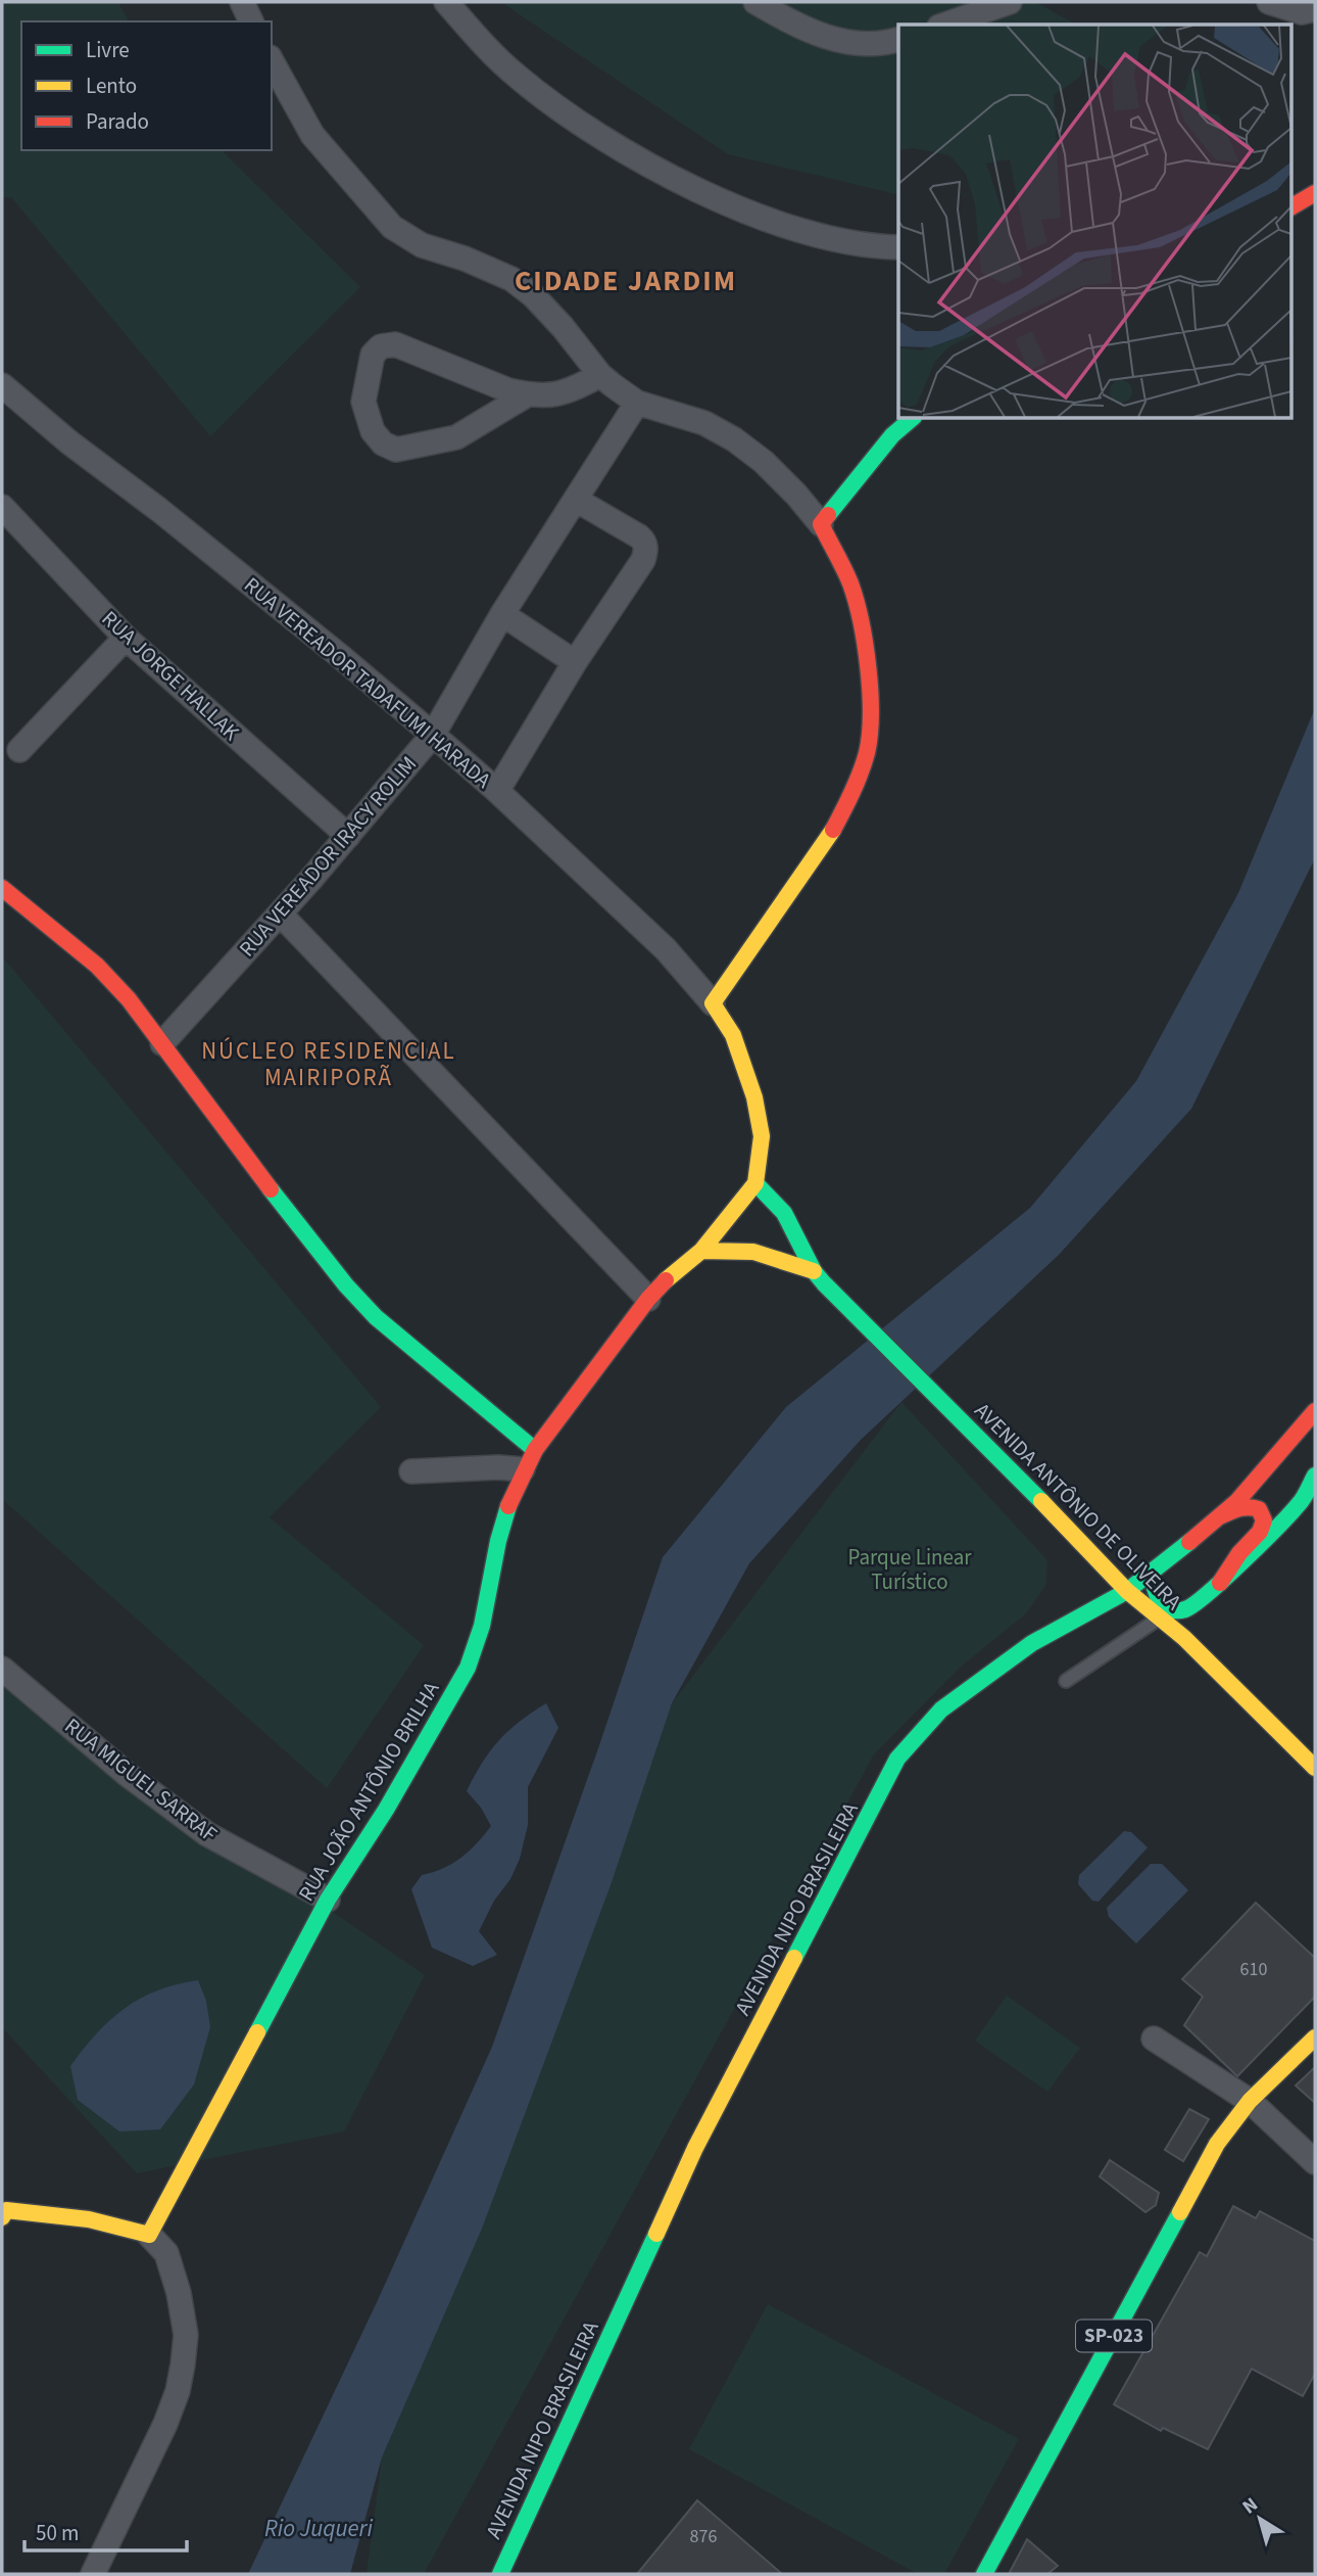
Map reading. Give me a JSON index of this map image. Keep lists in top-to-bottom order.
{
  "streets": {
    "street": [
      "RUA JORGE HALLAK",
      "RUA VEREADOR TADAFUMI HARADA",
      "RUA VEREADOR IRACY ROLIM",
      "AVENIDA ANTÔNIO DE OLIVEIRA",
      "RUA MIGUEL SARRAF",
      "RUA JOÃO ANTÔNIO BRILHA",
      "AVENIDA NIPO BRASILEIRA",
      "SP-023"
    ]
  },
  "crossings": [
    ["RUA JORGE HALLAK", "RUA VEREADOR IRACY ROLIM"],
    ["RUA VEREADOR TADAFUMI HARADA", "RUA VEREADOR IRACY ROLIM"],
    ["AVENIDA ANTÔNIO DE OLIVEIRA", "RUA JOÃO ANTÔNIO BRILHA"],
    ["AVENIDA ANTÔNIO DE OLIVEIRA", "AVENIDA NIPO BRASILEIRA"],
    ["RUA MIGUEL SARRAF", "RUA JOÃO ANTÔNIO BRILHA"]
  ],
  "districts": ["CIDADE JARDIM", "NÚCLEO RESIDENCIAL MAIRIPORÃ"],
  "water": ["Rio Juqueri"],
  "parks": ["Parque Linear Turístico"],
  "house_numbers": ["610", "876"],
  "legend": ["Livre", "Lento", "Parado"],
  "scale_bar": "50 m",
  "north": "top left"
}
